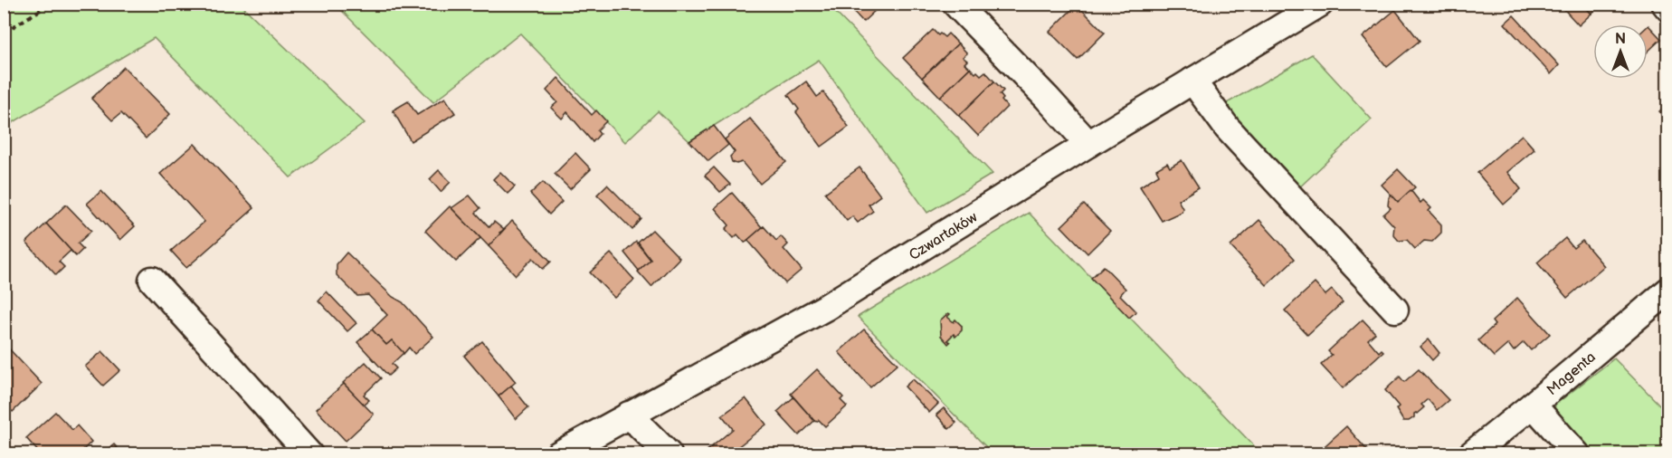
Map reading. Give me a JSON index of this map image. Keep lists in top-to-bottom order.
{
  "streets": {
    "street": ["Czwartaków", "Magenta"]
  },
  "north": "top"
}
